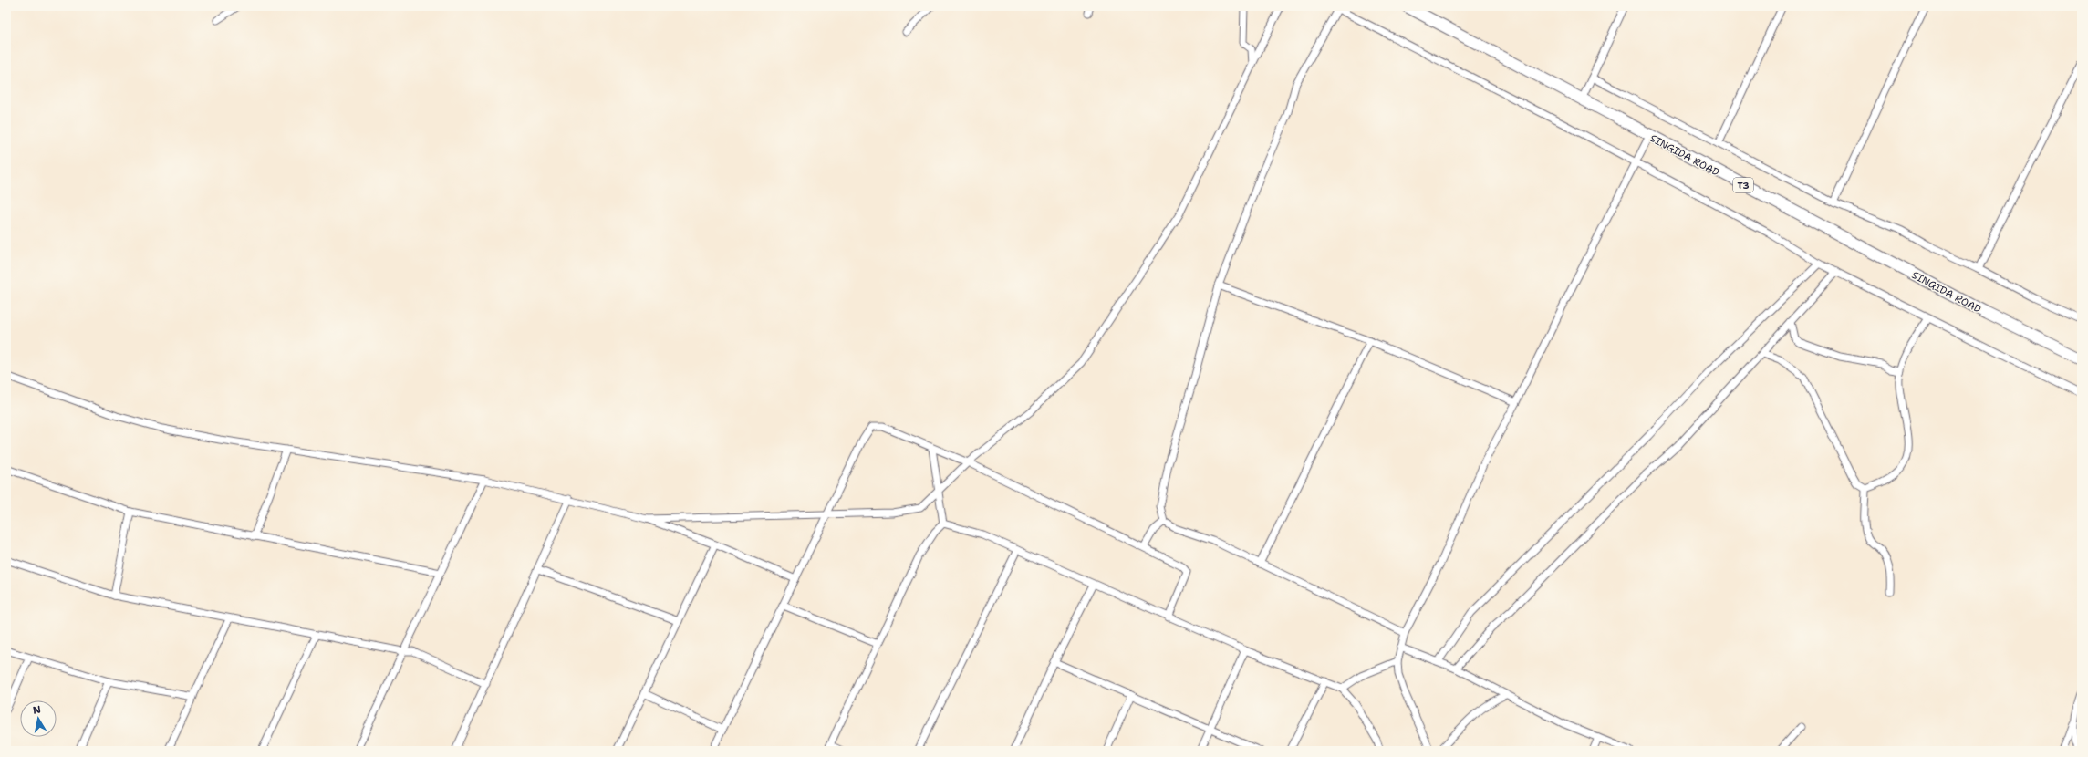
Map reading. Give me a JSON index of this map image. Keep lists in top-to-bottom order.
{
  "streets": {
    "highway": ["SINGIDA ROAD", "T3"]
  },
  "north": "top"
}
